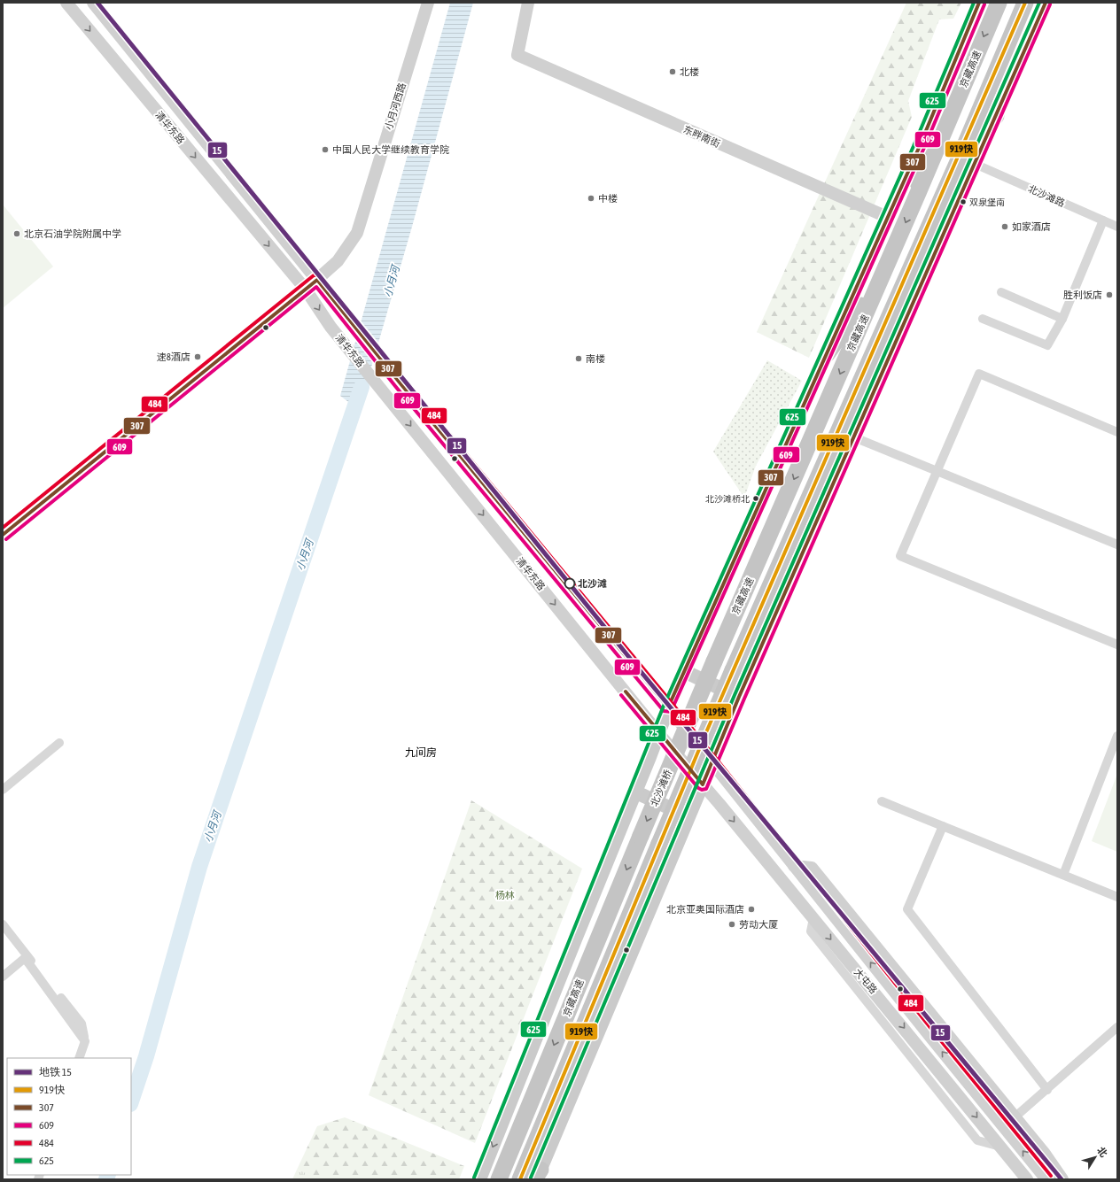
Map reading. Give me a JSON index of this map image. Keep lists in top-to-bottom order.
{
  "streets": {
    "highway": ["京藏高速", "北沙滩桥"],
    "main road": [
      "小月河西路",
      "清华东路",
      "东畔南街",
      "大屯路"
    ],
    "street": ["北沙滩路"]
  },
  "crossings": [
    ["京藏高速", "北沙滩桥"],
    ["小月河西路", "清华东路"],
    ["清华东路", "大屯路"]
  ],
  "districts": ["九间房"],
  "water": ["小月河"],
  "parks": ["杨林"],
  "places": [
    "北楼",
    "中国人民大学继续教育学院",
    "中楼",
    "双泉堡南",
    "如家酒店",
    "北京石油学院附属中学",
    "胜利饭店",
    "速8酒店",
    "南楼",
    "北沙滩桥北",
    "北沙滩",
    "北京亚奥国际酒店",
    "劳动大厦"
  ],
  "lines": [
    "metro line 15",
    "transit line 919快",
    "transit line 307",
    "transit line 625",
    "transit line 609",
    "transit line 484"
  ],
  "legend": [
    "地铁 15",
    "919快",
    "307",
    "609",
    "484",
    "625"
  ],
  "north": "top right"
}
